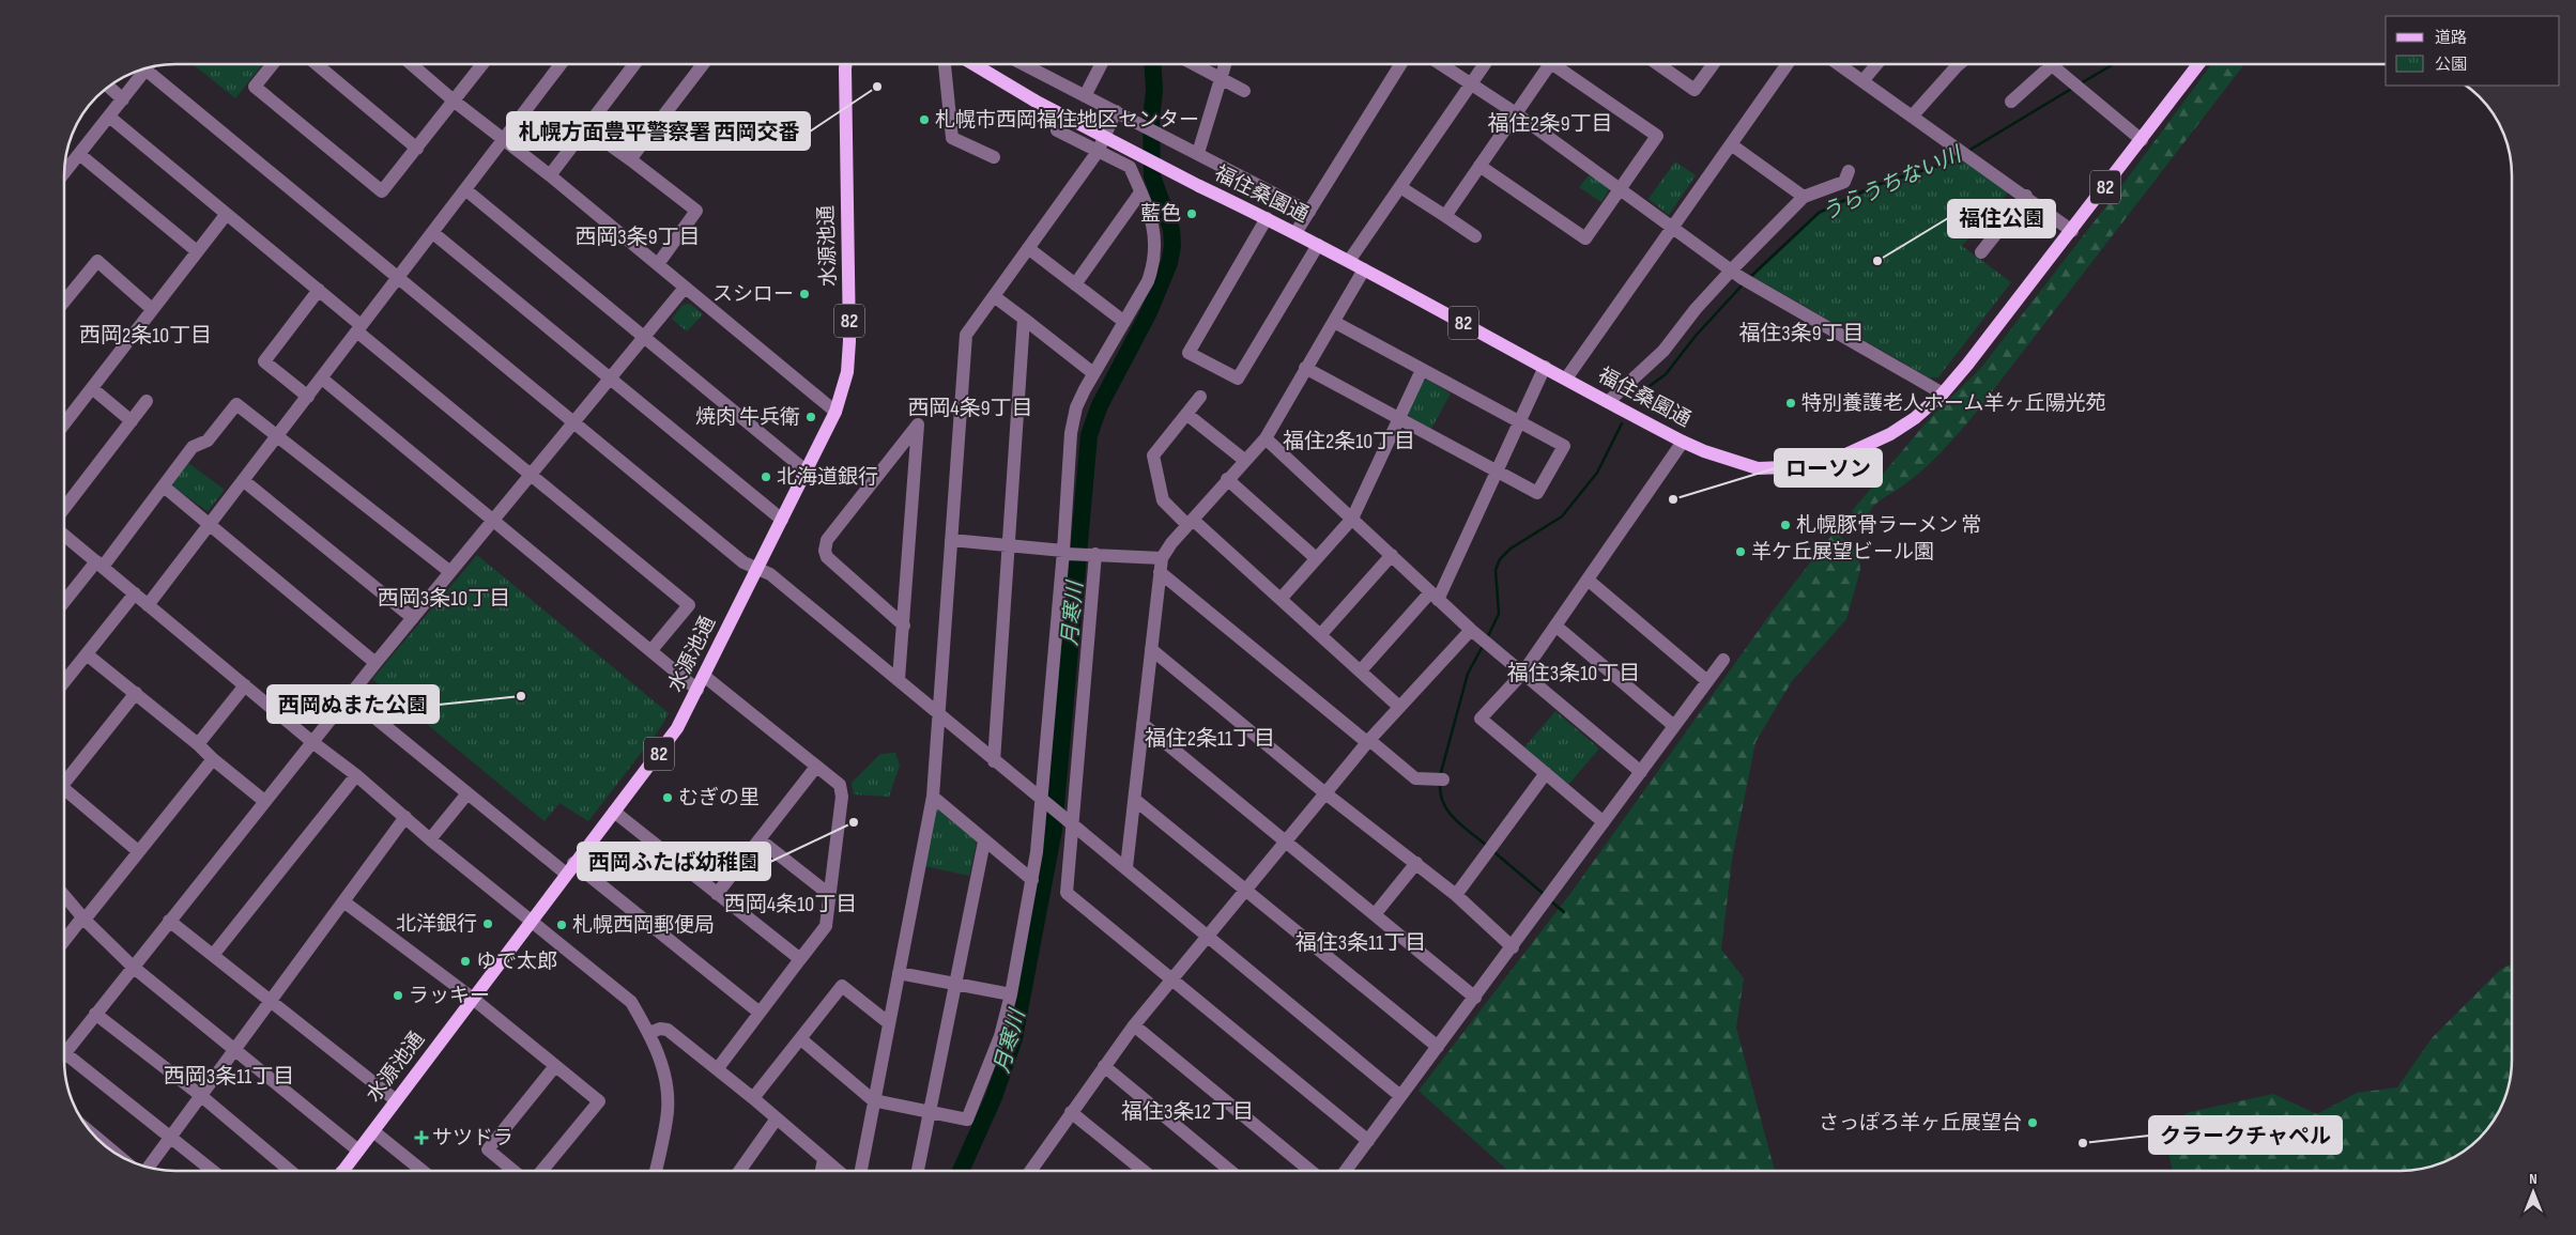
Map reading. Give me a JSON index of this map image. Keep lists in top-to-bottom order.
{
  "streets": {
    "main road": ["82", "福住桑園通", "水源池通"]
  },
  "districts": [
    "福住2条9丁目",
    "西岡3条9丁目",
    "福住3条9丁目",
    "西岡2条10丁目",
    "西岡4条9丁目",
    "福住2条10丁目",
    "西岡3条10丁目",
    "福住3条10丁目",
    "福住2条11丁目",
    "西岡4条10丁目",
    "福住3条11丁目",
    "西岡3条11丁目",
    "福住3条12丁目"
  ],
  "water": ["うらうちない川", "月寒川"],
  "places": {
    "other": [
      "札幌方面豊平警察署 西岡交番",
      "札幌市西岡福住地区センター",
      "藍色",
      "福住公園",
      "スシロー",
      "特別養護老人ホーム羊ヶ丘陽光苑",
      "焼肉 牛兵衛",
      "北海道銀行",
      "ローソン",
      "札幌豚骨ラーメン 常",
      "羊ケ丘展望ビール園",
      "西岡ぬまた公園",
      "むぎの里",
      "西岡ふたば幼稚園",
      "北洋銀行",
      "札幌西岡郵便局",
      "ゆで太郎",
      "ラッキー",
      "さっぽろ羊ヶ丘展望台",
      "クラークチャペル"
    ],
    "health": ["サツドラ"]
  },
  "legend": ["道路", "公園"],
  "north": "top"
}
